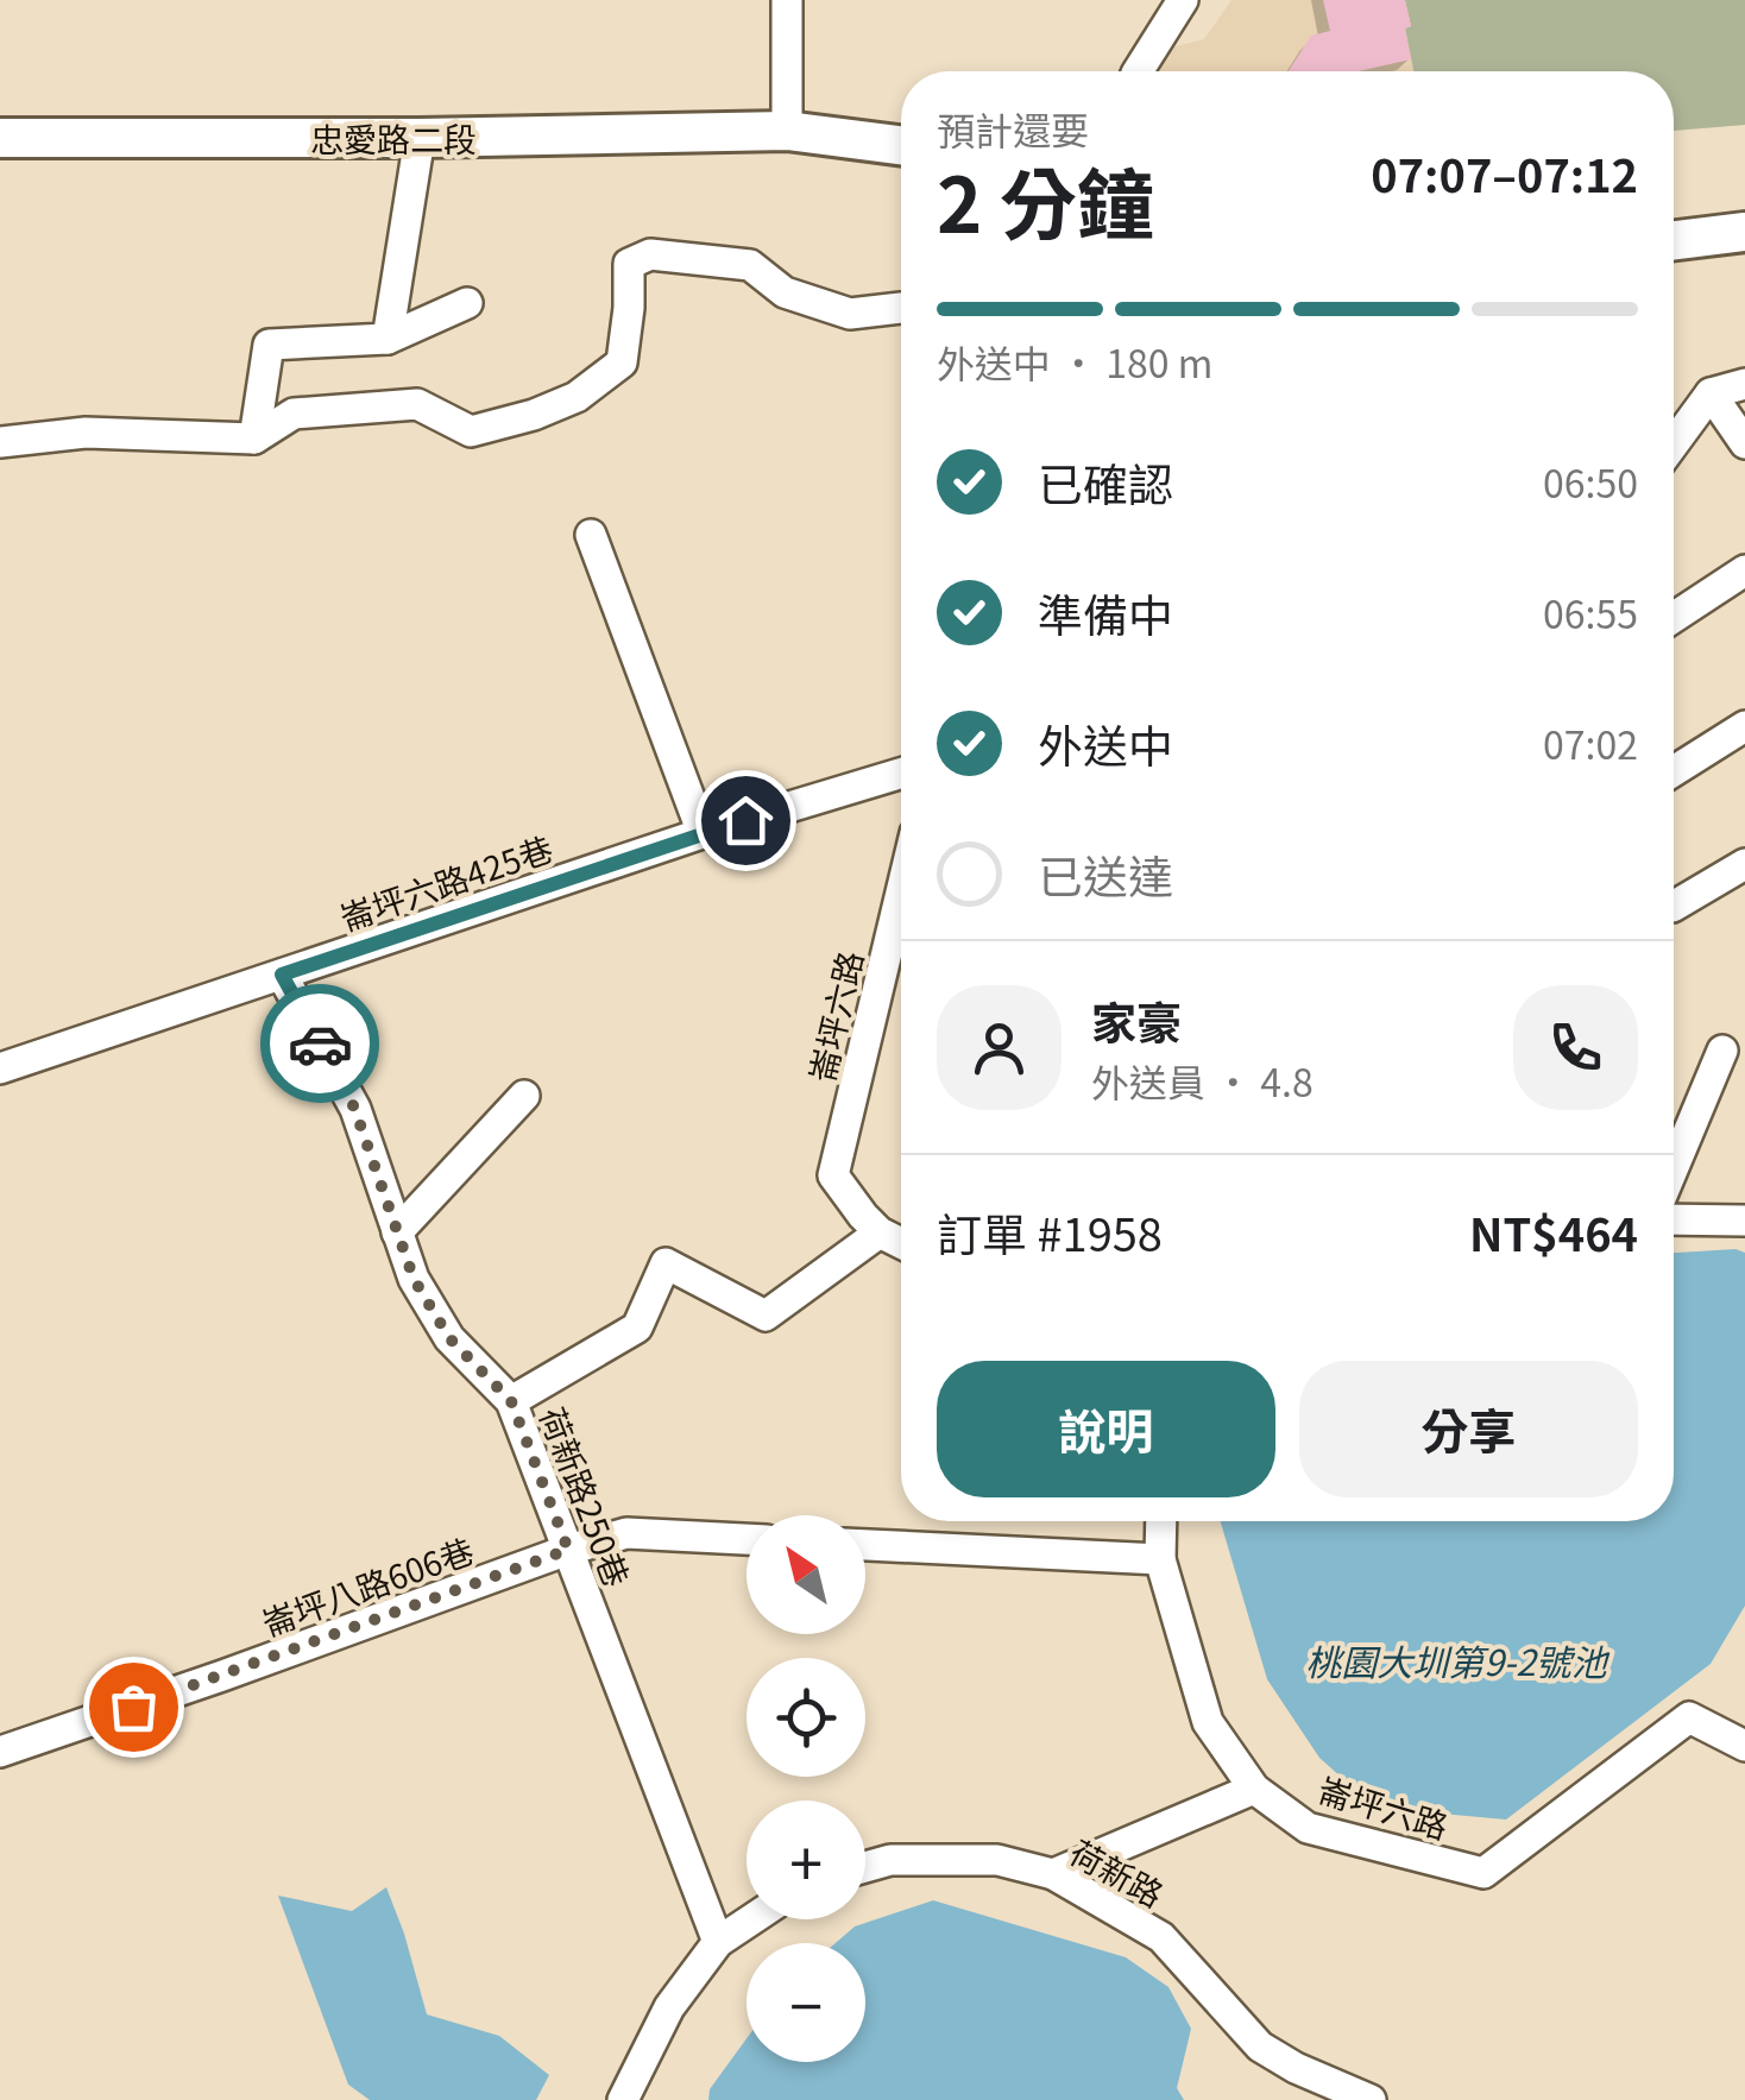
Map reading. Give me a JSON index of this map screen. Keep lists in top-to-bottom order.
{
  "streets": {
    "main road": ["忠愛路二段"],
    "street": [
      "崙坪六路425巷",
      "崙坪六路",
      "荷新路250巷",
      "崙坪八路606巷",
      "荷新路"
    ]
  },
  "crossings": [
    ["崙坪六路425巷", "荷新路250巷"],
    ["荷新路250巷", "崙坪八路606巷"]
  ],
  "water": ["桃園大圳第9-2號池"],
  "north": "top left",
  "page": {
    "heading": ["2 分鐘", "預計還要", "07:07–07:12"],
    "panel": [
      "家豪",
      "外送員 · 4.8",
      "訂單 #1958",
      "NT$464"
    ],
    "bar": "外送中 · 180 m",
    "list": [
      ["已確認", "06:50"],
      ["準備中", "06:55"],
      ["外送中", "07:02"],
      "已送達"
    ],
    "buttons": ["說明", "分享"],
    "map_buttons": ["+", "−"]
  }
}
